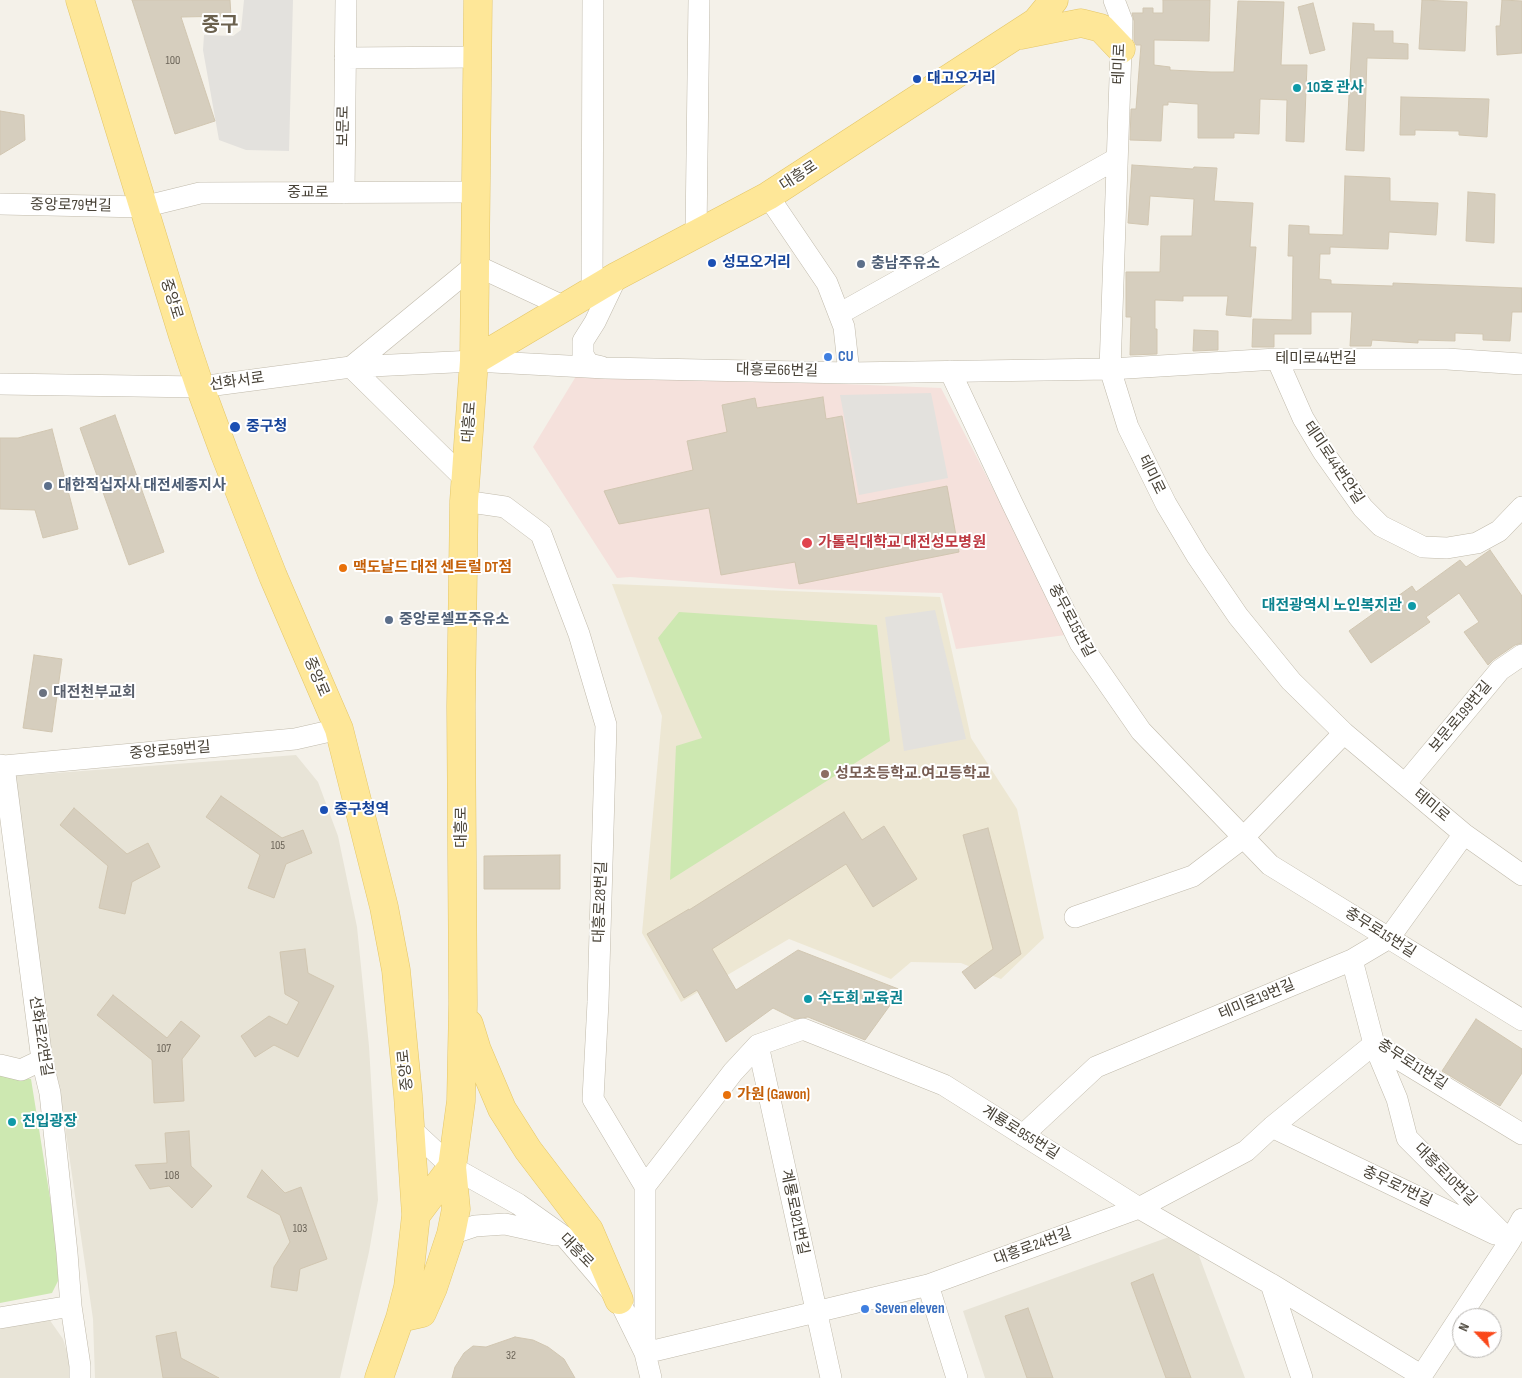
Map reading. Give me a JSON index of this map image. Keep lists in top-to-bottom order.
{
  "streets": {
    "main road": ["대흥로", "중앙로"],
    "street": [
      "테미로",
      "보문로",
      "중교로",
      "중앙로79번길",
      "테미로44번길",
      "대흥로66번길",
      "선화서로",
      "테미로44번안길",
      "충무로15번길",
      "보문로199번길",
      "중앙로59번길",
      "대흥로28번길",
      "테미로19번길",
      "선화로22번길",
      "충무로11번길",
      "계룡로955번길",
      "대흥로10번길",
      "충무로7번길",
      "계룡로921번길",
      "대흥로24번길"
    ]
  },
  "crossings": [
    ["테미로", "테미로44번길"],
    ["테미로", "대흥로66번길"],
    ["테미로", "보문로199번길"],
    ["테미로", "테미로19번길"],
    ["보문로", "중교로"],
    ["대흥로", "중앙로"],
    ["대흥로", "대흥로66번길"],
    ["대흥로", "선화서로"],
    ["대흥로", "대흥로28번길"],
    ["대흥로", "대흥로24번길"],
    ["중교로", "중앙로79번길"],
    ["중교로", "중앙로"],
    ["중앙로79번길", "중앙로"],
    ["중앙로", "선화서로"],
    ["중앙로", "중앙로59번길"],
    ["테미로44번길", "대흥로66번길"],
    ["테미로44번길", "테미로44번안길"],
    ["대흥로66번길", "선화서로"],
    ["대흥로66번길", "충무로15번길"],
    ["충무로15번길", "테미로19번길"],
    ["중앙로59번길", "선화로22번길"],
    ["대흥로28번길", "계룡로955번길"],
    ["테미로19번길", "충무로11번길"],
    ["테미로19번길", "계룡로955번길"],
    ["충무로11번길", "대흥로10번길"],
    ["충무로11번길", "대흥로24번길"],
    ["계룡로955번길", "계룡로921번길"],
    ["계룡로955번길", "대흥로24번길"],
    ["대흥로10번길", "충무로7번길"],
    ["대흥로10번길", "대흥로24번길"],
    ["충무로7번길", "대흥로24번길"],
    ["계룡로921번길", "대흥로24번길"]
  ],
  "districts": ["중구"],
  "places": [
    "대고오거리",
    "10호 관사",
    "성모오거리",
    "충남주유소",
    "CU",
    "중구청",
    "대한적십자사 대전세종지사",
    "가톨릭대학교 대전성모병원",
    "맥도날드 대전 센트럴 DT점",
    "대전광역시 노인복지관",
    "중앙로셀프주유소",
    "대전천부교회",
    "성모초등학교.여고등학교",
    "중구청역",
    "수도회 교육권",
    "가원 (Gawon)",
    "진입광장",
    "Seven eleven"
  ],
  "house_numbers": [
    "100",
    "105",
    "107",
    "108",
    "103",
    "32"
  ],
  "north": "top left"
}
